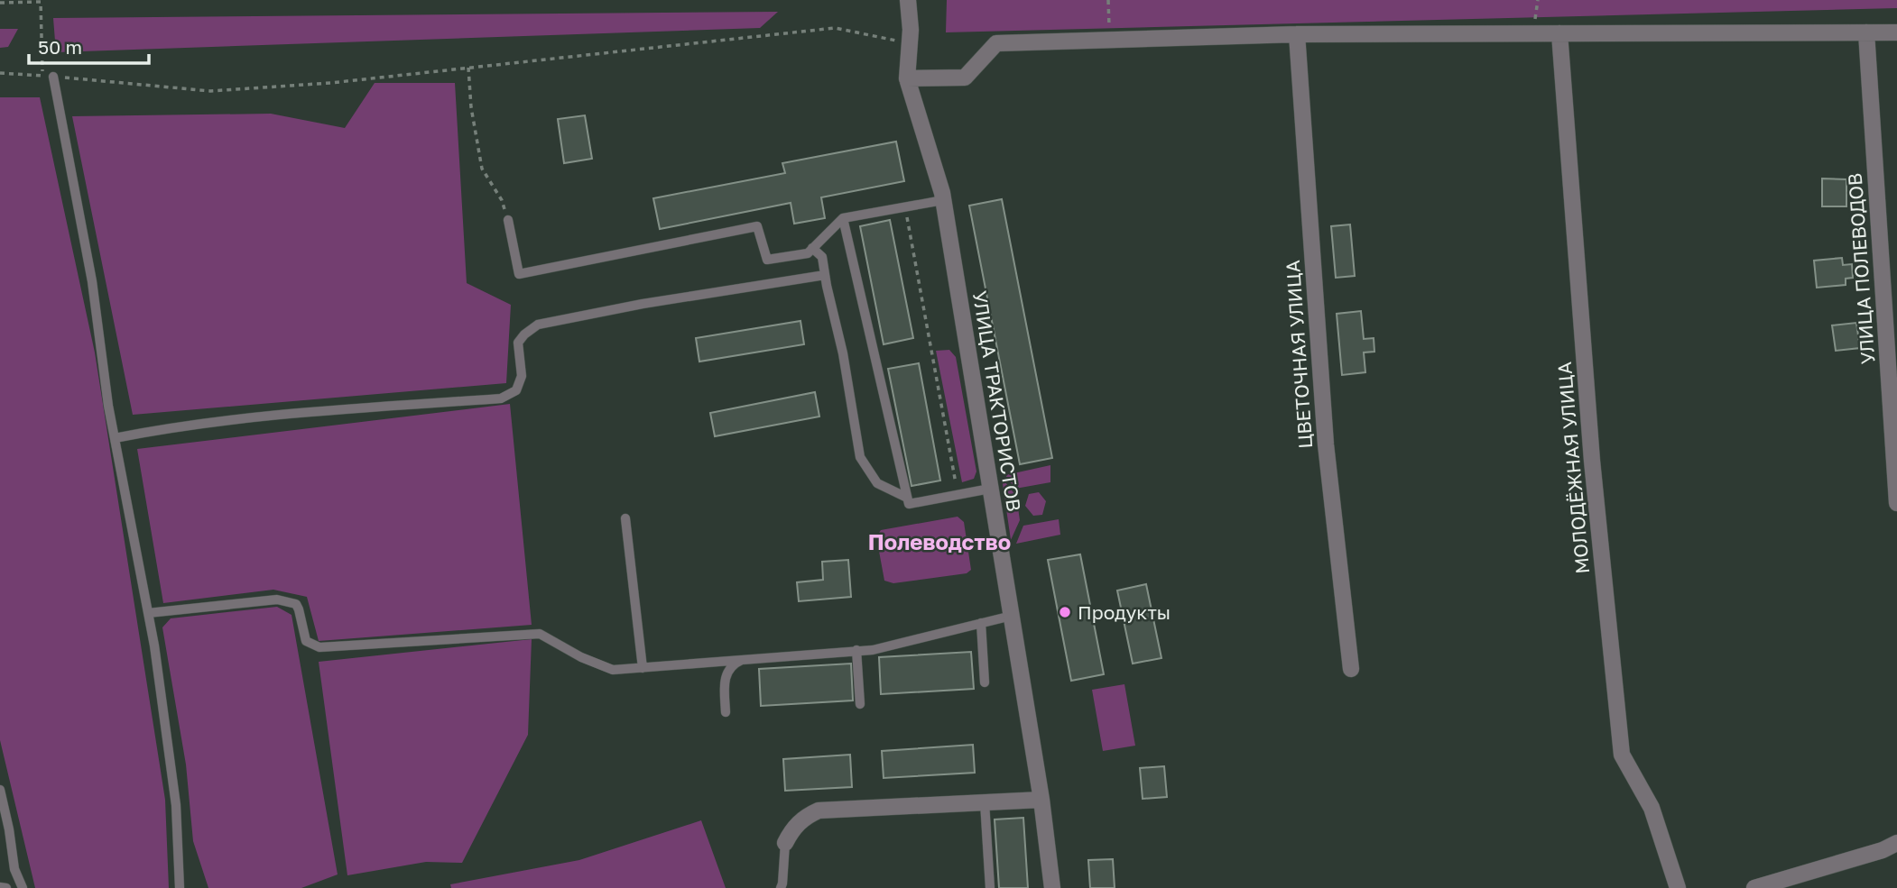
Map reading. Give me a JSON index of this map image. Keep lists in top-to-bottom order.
{
  "streets": {
    "street": [
      "УЛИЦА ПОЛЕВОДОВ",
      "ЦВЕТОЧНАЯ УЛИЦА",
      "УЛИЦА ТРАКТОРИСТОВ",
      "МОЛОДЁЖНАЯ УЛИЦА"
    ]
  },
  "districts": ["Полеводство"],
  "places": ["Продукты"],
  "scale_bar": "50 m"
}
